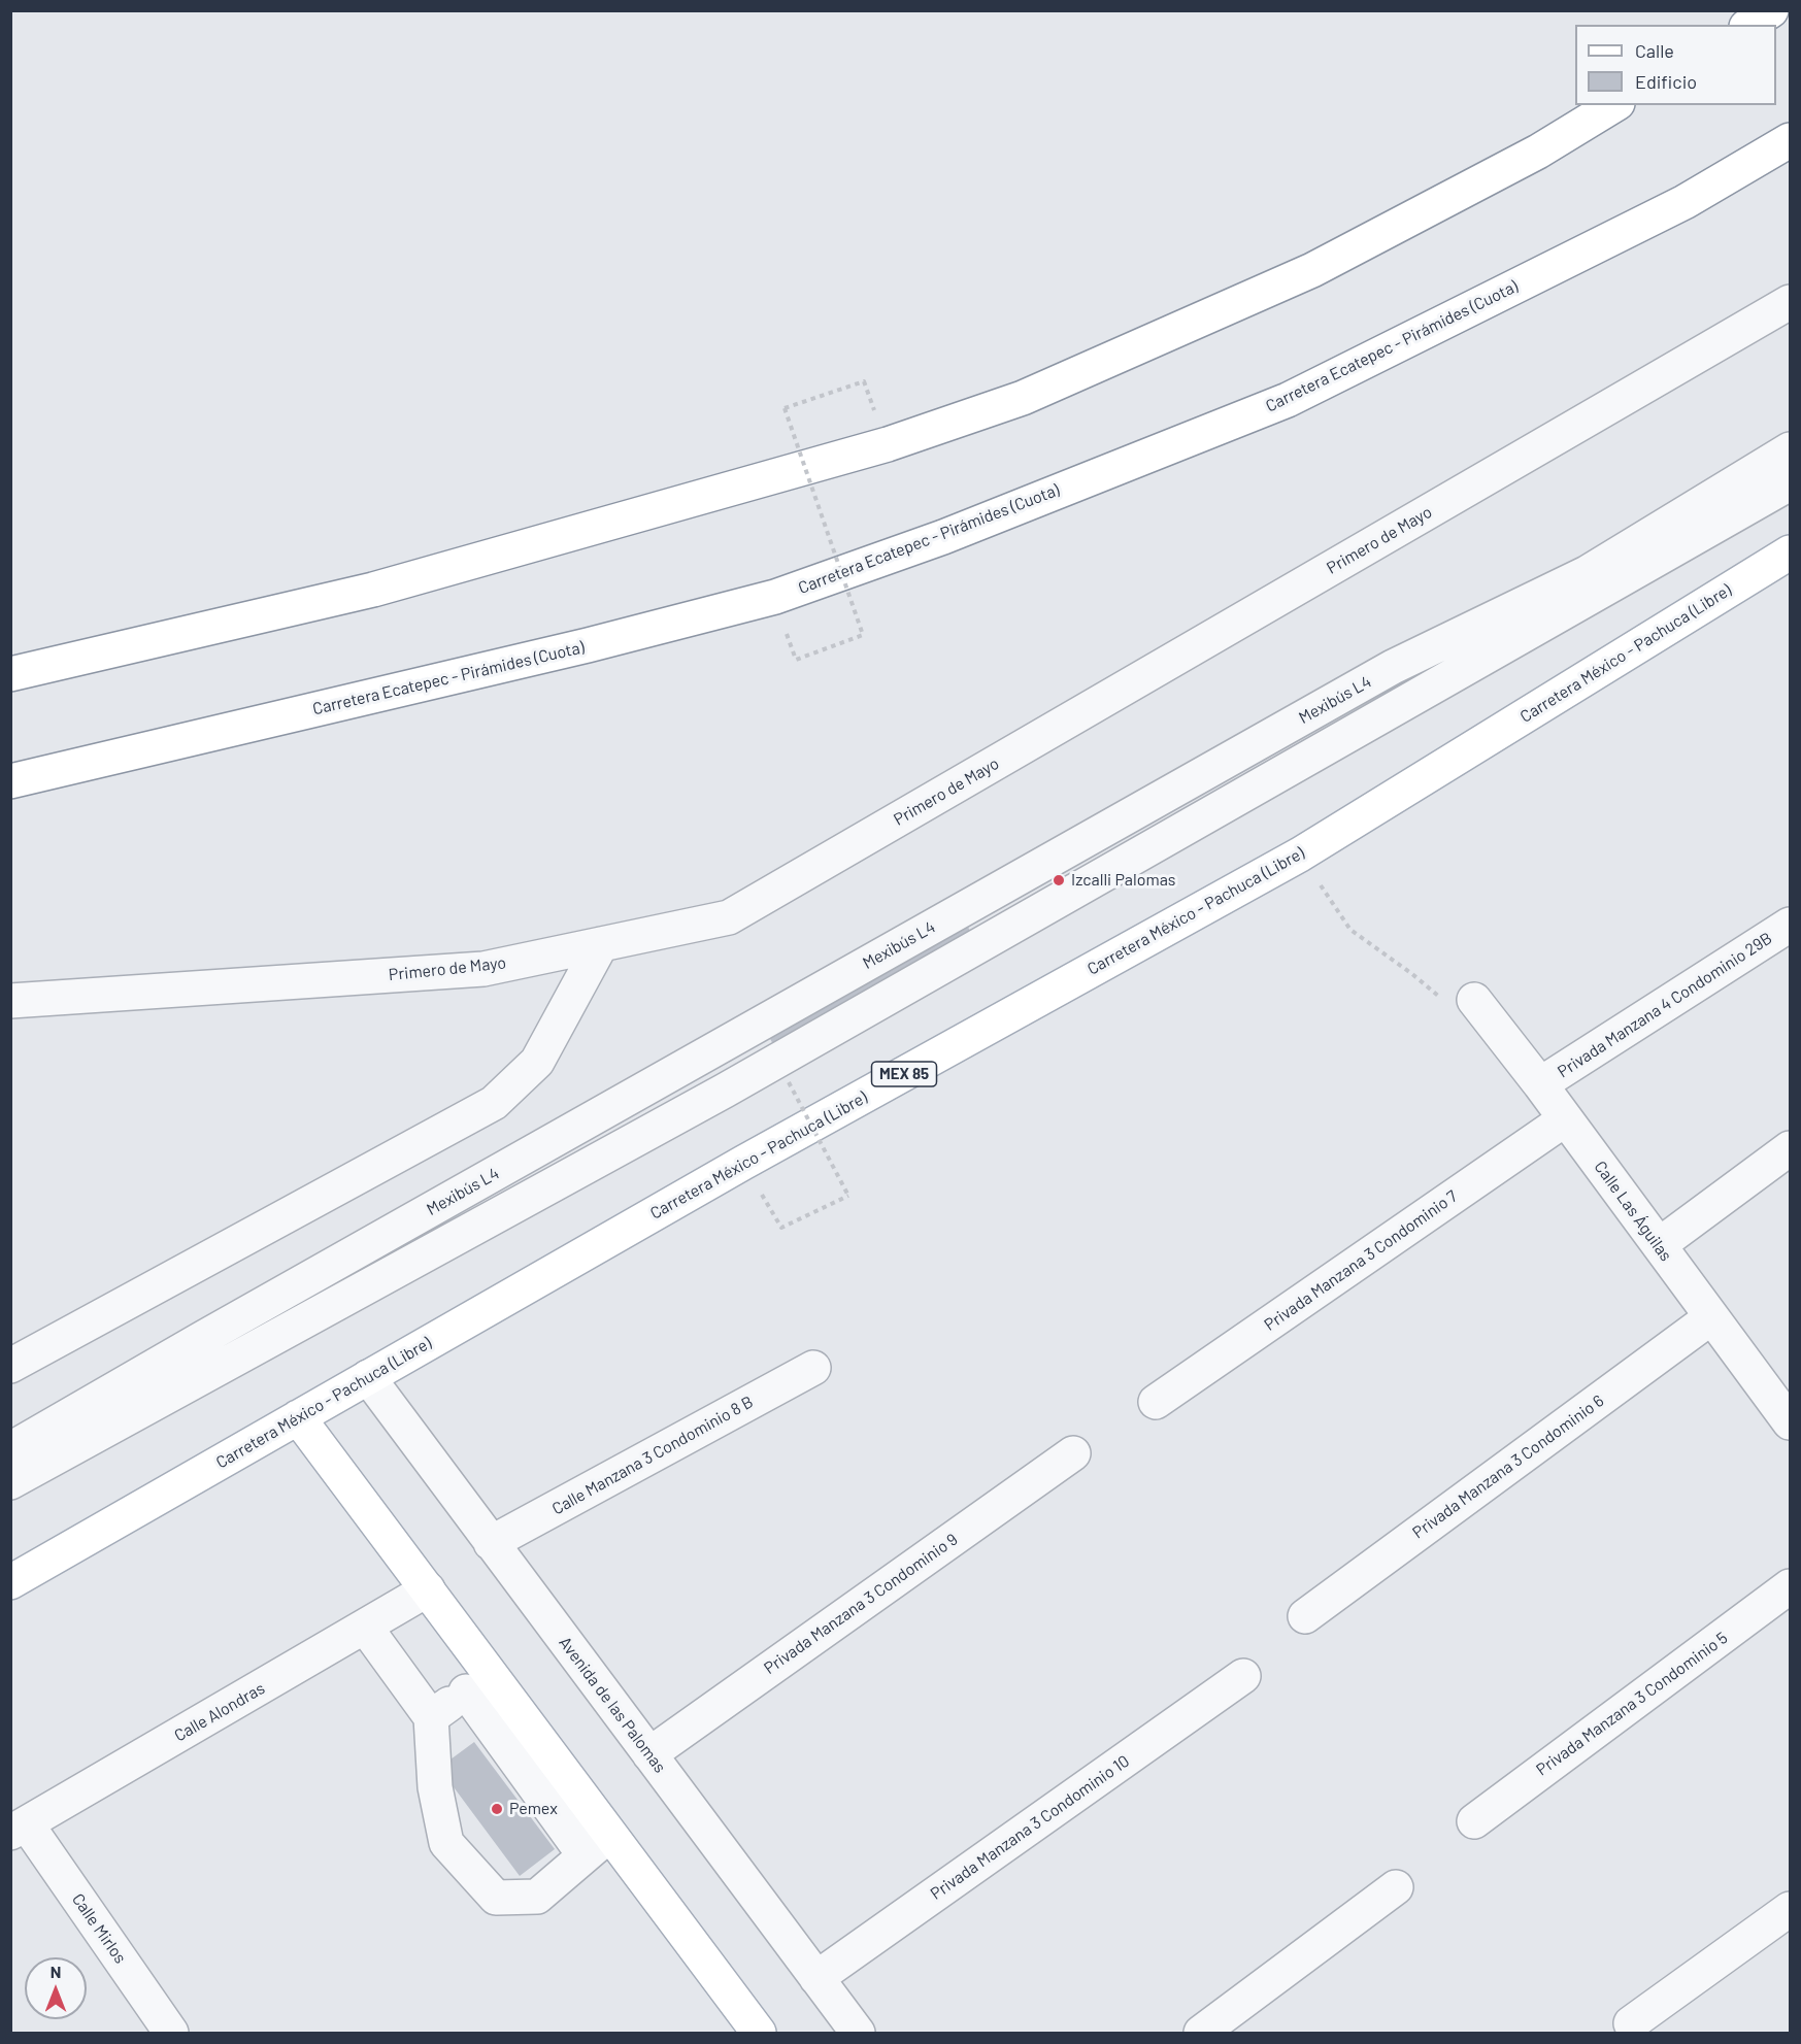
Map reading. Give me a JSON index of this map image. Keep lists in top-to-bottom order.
{
  "streets": {
    "main road": ["Carretera Ecatepec - Pirámides (Cuota)", "Carretera México - Pachuca (Libre)", "MEX 85"],
    "street": [
      "Primero de Mayo",
      "Mexibús L4",
      "Privada Manzana 4 Condominio 29B",
      "Calle Las Águilas",
      "Privada Manzana 3 Condominio 7",
      "Calle Manzana 3 Condominio 8 B",
      "Privada Manzana 3 Condominio 6",
      "Privada Manzana 3 Condominio 9",
      "Privada Manzana 3 Condominio 5",
      "Avenida de las Palomas",
      "Calle Alondras",
      "Privada Manzana 3 Condominio 10",
      "Calle Mirlos"
    ]
  },
  "crossings": [
    ["Carretera México - Pachuca (Libre)", "Avenida de las Palomas"],
    ["Privada Manzana 4 Condominio 29B", "Calle Las Águilas"],
    ["Calle Las Águilas", "Privada Manzana 3 Condominio 7"],
    ["Calle Las Águilas", "Privada Manzana 3 Condominio 6"],
    ["Calle Manzana 3 Condominio 8 B", "Avenida de las Palomas"],
    ["Privada Manzana 3 Condominio 9", "Avenida de las Palomas"],
    ["Avenida de las Palomas", "Privada Manzana 3 Condominio 10"],
    ["Calle Alondras", "Calle Mirlos"]
  ],
  "places": ["Izcalli Palomas", "Pemex"],
  "legend": ["Calle", "Edificio"],
  "north": "top"
}
